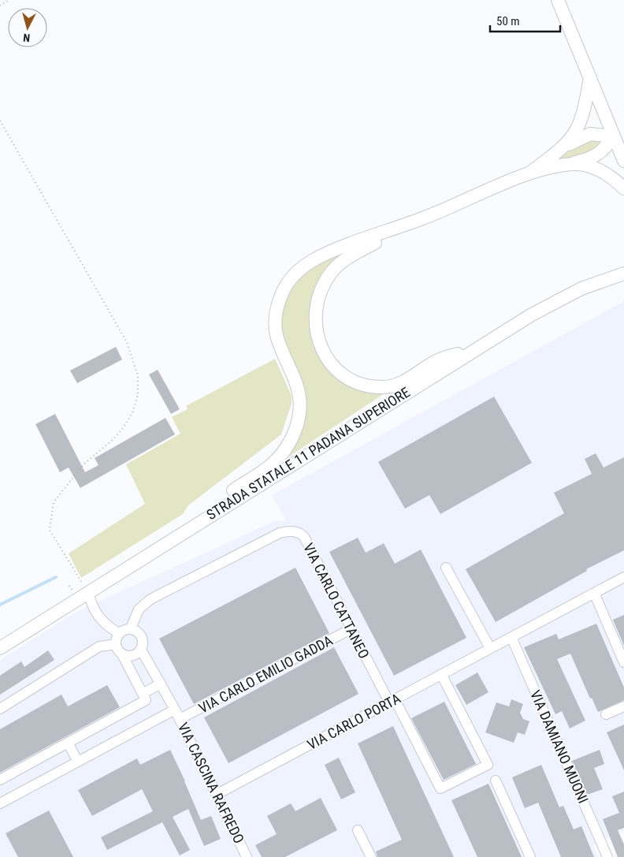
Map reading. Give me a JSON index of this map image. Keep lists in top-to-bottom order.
{
  "streets": {
    "main road": ["STRADA STATALE 11 PADANA SUPERIORE"],
    "street": [
      "VIA CARLO CATTANEO",
      "VIA CARLO EMILIO GADDA",
      "VIA CARLO PORTA",
      "VIA DAMIANO MUONI",
      "VIA CASCINA RAFREDO"
    ]
  },
  "crossings": [
    ["VIA CARLO CATTANEO", "VIA CARLO EMILIO GADDA"],
    ["VIA CARLO CATTANEO", "VIA CARLO PORTA"],
    ["VIA CARLO CATTANEO", "VIA CASCINA RAFREDO"],
    ["VIA CARLO EMILIO GADDA", "VIA CASCINA RAFREDO"],
    ["VIA CARLO PORTA", "VIA DAMIANO MUONI"],
    ["VIA CARLO PORTA", "VIA CASCINA RAFREDO"]
  ],
  "scale_bar": "50 m",
  "north": "bottom"
}
